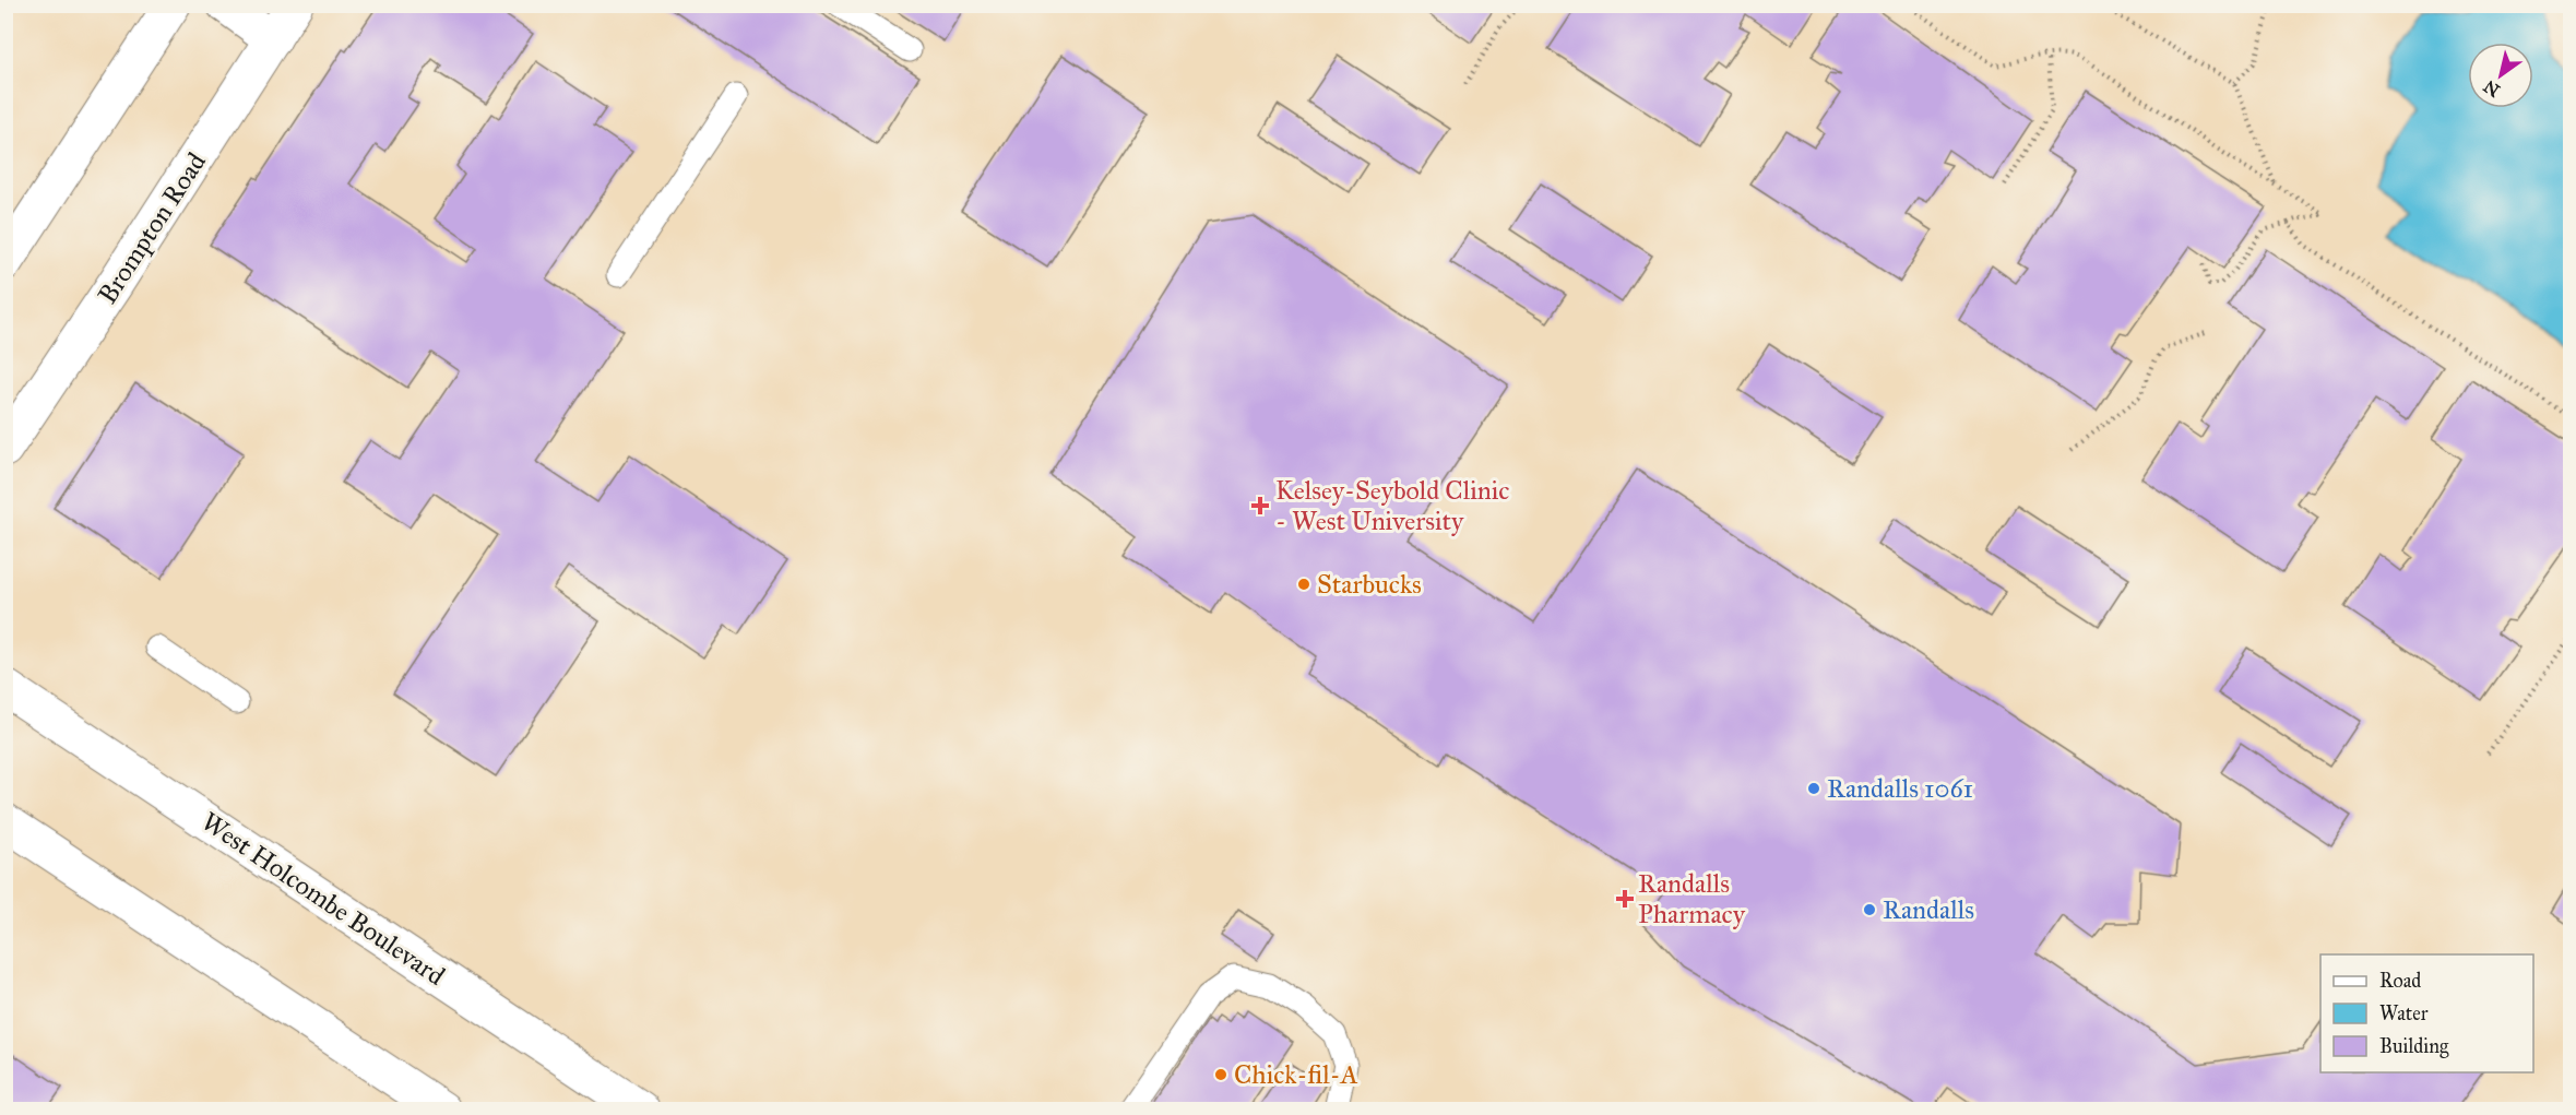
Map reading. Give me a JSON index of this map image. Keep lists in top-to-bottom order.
{
  "streets": {
    "main road": ["Brompton Road", "West Holcombe Boulevard"]
  },
  "places": {
    "health": ["Kelsey-Seybold Clinic - West University", "Randalls Pharmacy"],
    "other": [
      "Starbucks",
      "Randalls 1061",
      "Randalls",
      "Chick-fil-A"
    ]
  },
  "legend": ["Road", "Water", "Building"],
  "north": "bottom left"
}
